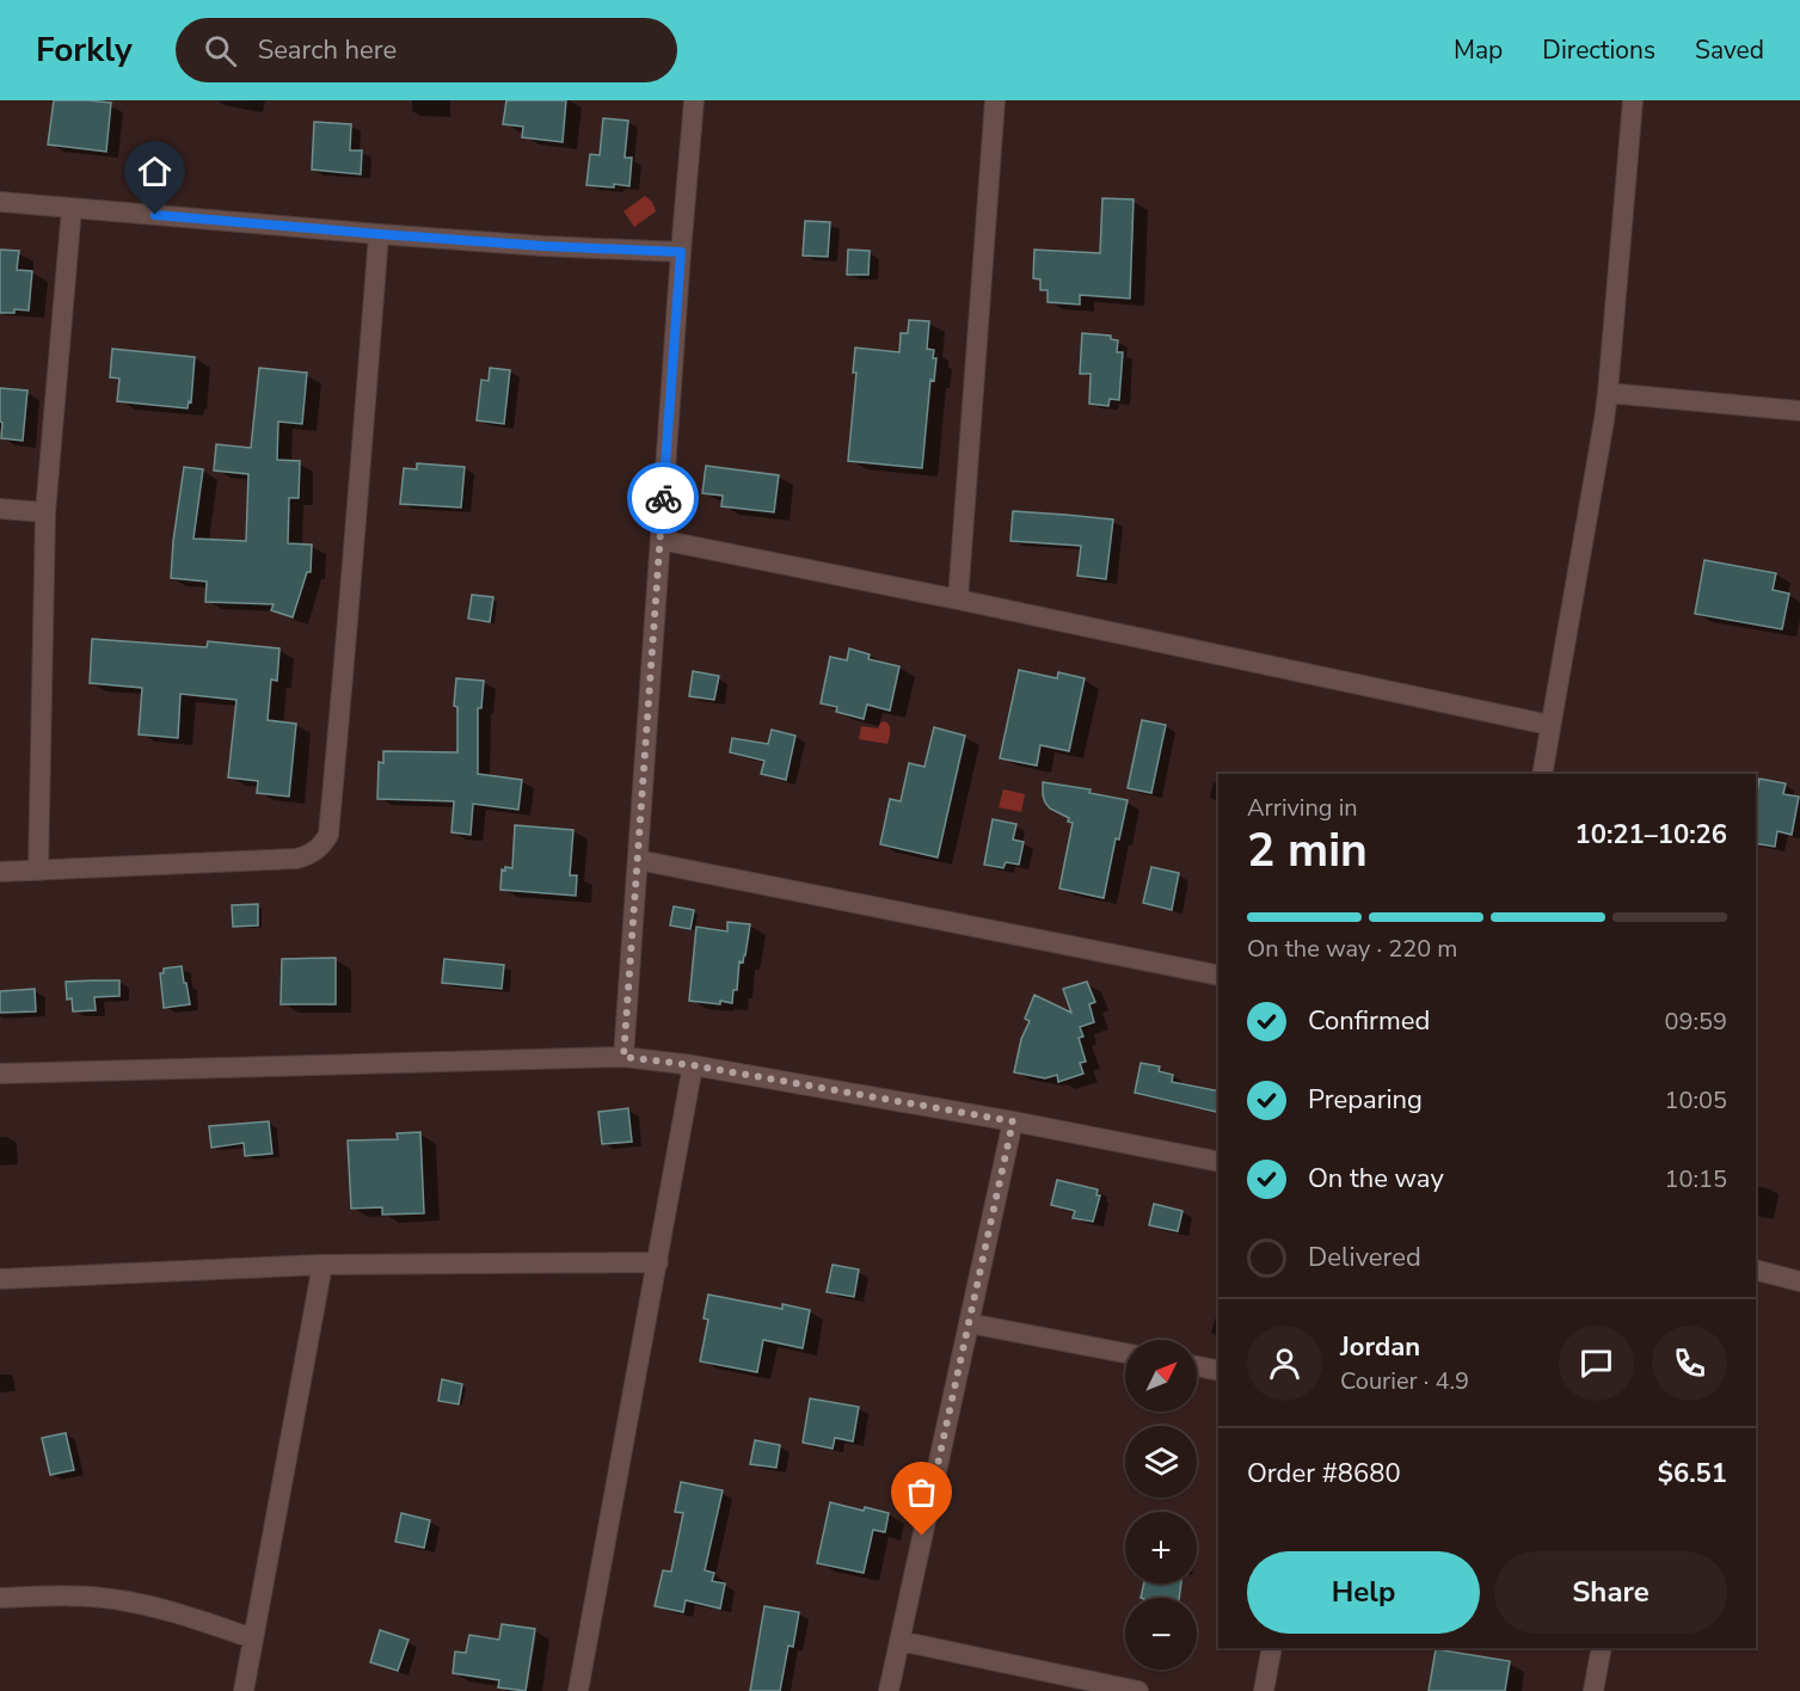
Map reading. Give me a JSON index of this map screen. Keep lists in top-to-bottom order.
{
  "north": "top right",
  "page": {
    "header": "Forkly",
    "search": "Search here",
    "nav": ["Map", "Directions", "Saved"],
    "heading": ["2 min", "Arriving in", "10:21–10:26"],
    "panel": [
      "Jordan",
      "Courier · 4.9",
      "Order #8680",
      "$6.51"
    ],
    "bar": "On the way · 220 m",
    "list": [
      ["Confirmed", "09:59"],
      ["Preparing", "10:05"],
      ["On the way", "10:15"],
      "Delivered"
    ],
    "map_buttons": ["+", "−"],
    "buttons": ["Help", "Share"]
  }
}
